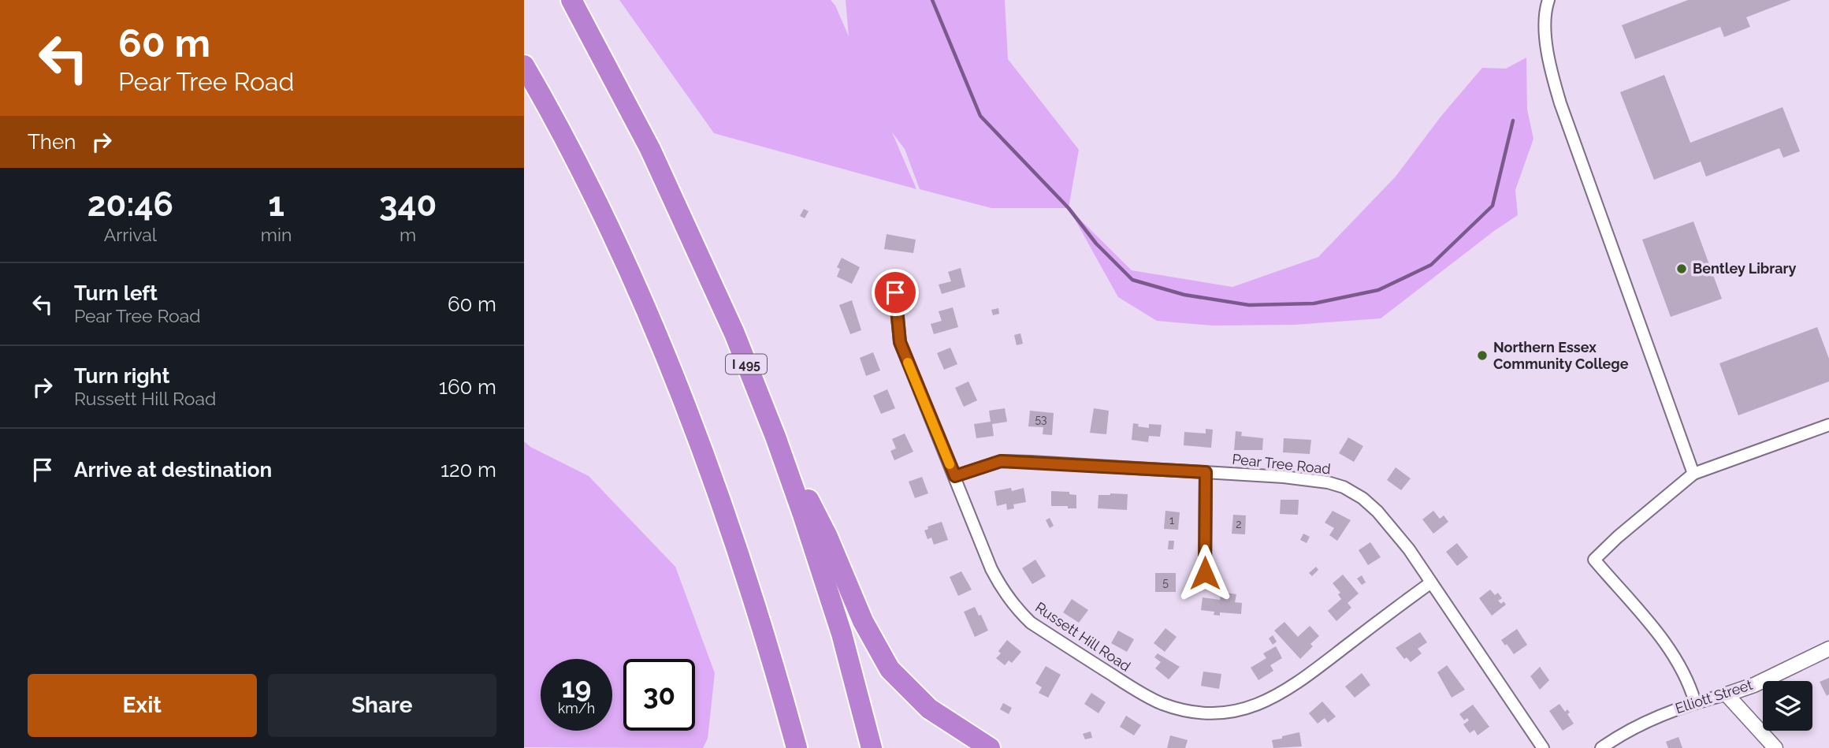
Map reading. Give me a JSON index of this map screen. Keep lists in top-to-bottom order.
{
  "streets": {
    "highway": ["I 495"],
    "street": ["Pear Tree Road", "Russett Hill Road", "Elliott Street"]
  },
  "crossings": [
    ["Pear Tree Road", "Russett Hill Road"]
  ],
  "places": ["Bentley Library", "Northern Essex Community College"],
  "house_numbers": [
    "53",
    "1",
    "2",
    "5"
  ],
  "page": {
    "turn": ["60 m", "Pear Tree Road"],
    "then": "Then",
    "eta": [
      "20:46",
      "Arrival",
      "1",
      "min",
      "340",
      "m"
    ],
    "list": [
      {
        "name": "Turn left",
        "note": "Pear Tree Road",
        "value": "60 m"
      },
      {
        "name": "Turn right",
        "note": "Russett Hill Road",
        "value": "160 m"
      },
      {
        "name": "Arrive at destination",
        "value": "120 m"
      }
    ],
    "speed": "19 km/h",
    "limit": "30",
    "buttons": ["Exit", "Share"]
  }
}
